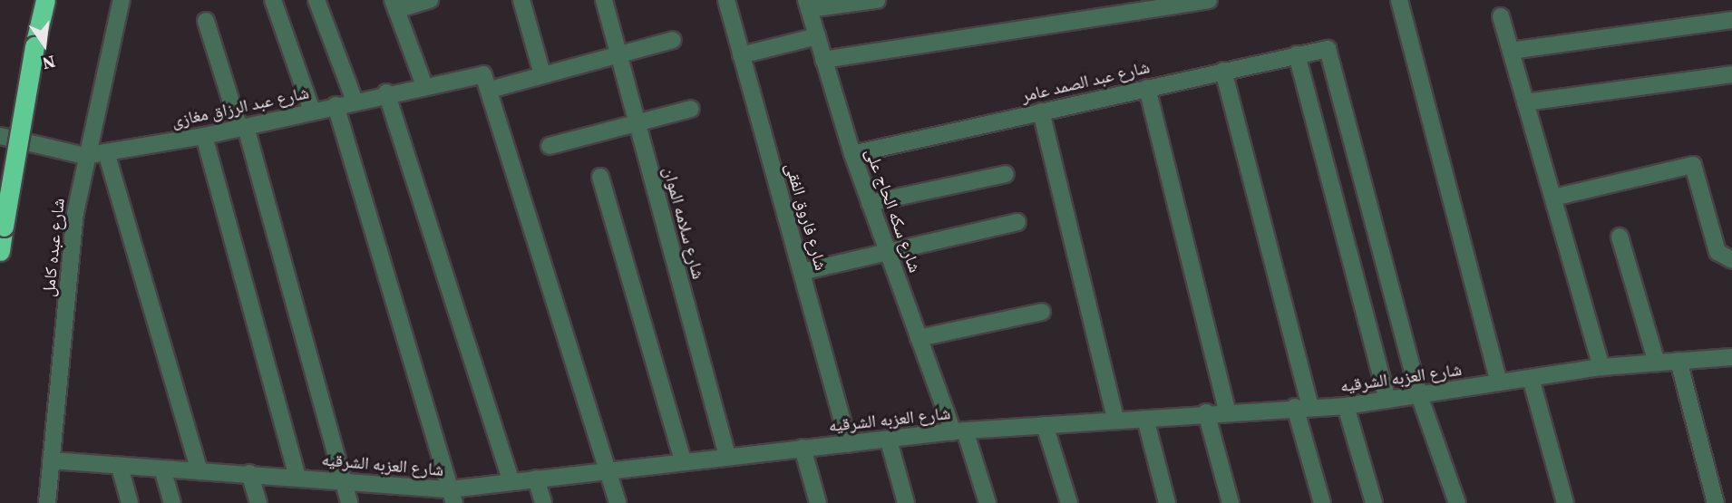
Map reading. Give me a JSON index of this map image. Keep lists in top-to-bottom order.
{
  "streets": {
    "street": [
      "شارع عبد الصمد عامر",
      "شارع عبد الرزاق مغازى",
      "شارع سكه الحاج على",
      "شارع فاروق الفقى",
      "شارع سلامه الموان",
      "شارع عبده كامل",
      "شارع العزبه الشرقيه"
    ]
  },
  "crossings": [
    ["شارع عبد الصمد عامر", "شارع سكه الحاج على"],
    ["شارع عبد الصمد عامر", "شارع العزبه الشرقيه"],
    ["شارع عبد الرزاق مغازى", "شارع سلامه الموان"],
    ["شارع عبد الرزاق مغازى", "شارع عبده كامل"],
    ["شارع سكه الحاج على", "شارع العزبه الشرقيه"],
    ["شارع فاروق الفقى", "شارع العزبه الشرقيه"],
    ["شارع سلامه الموان", "شارع العزبه الشرقيه"],
    ["شارع عبده كامل", "شارع العزبه الشرقيه"]
  ],
  "north": "bottom"
}
